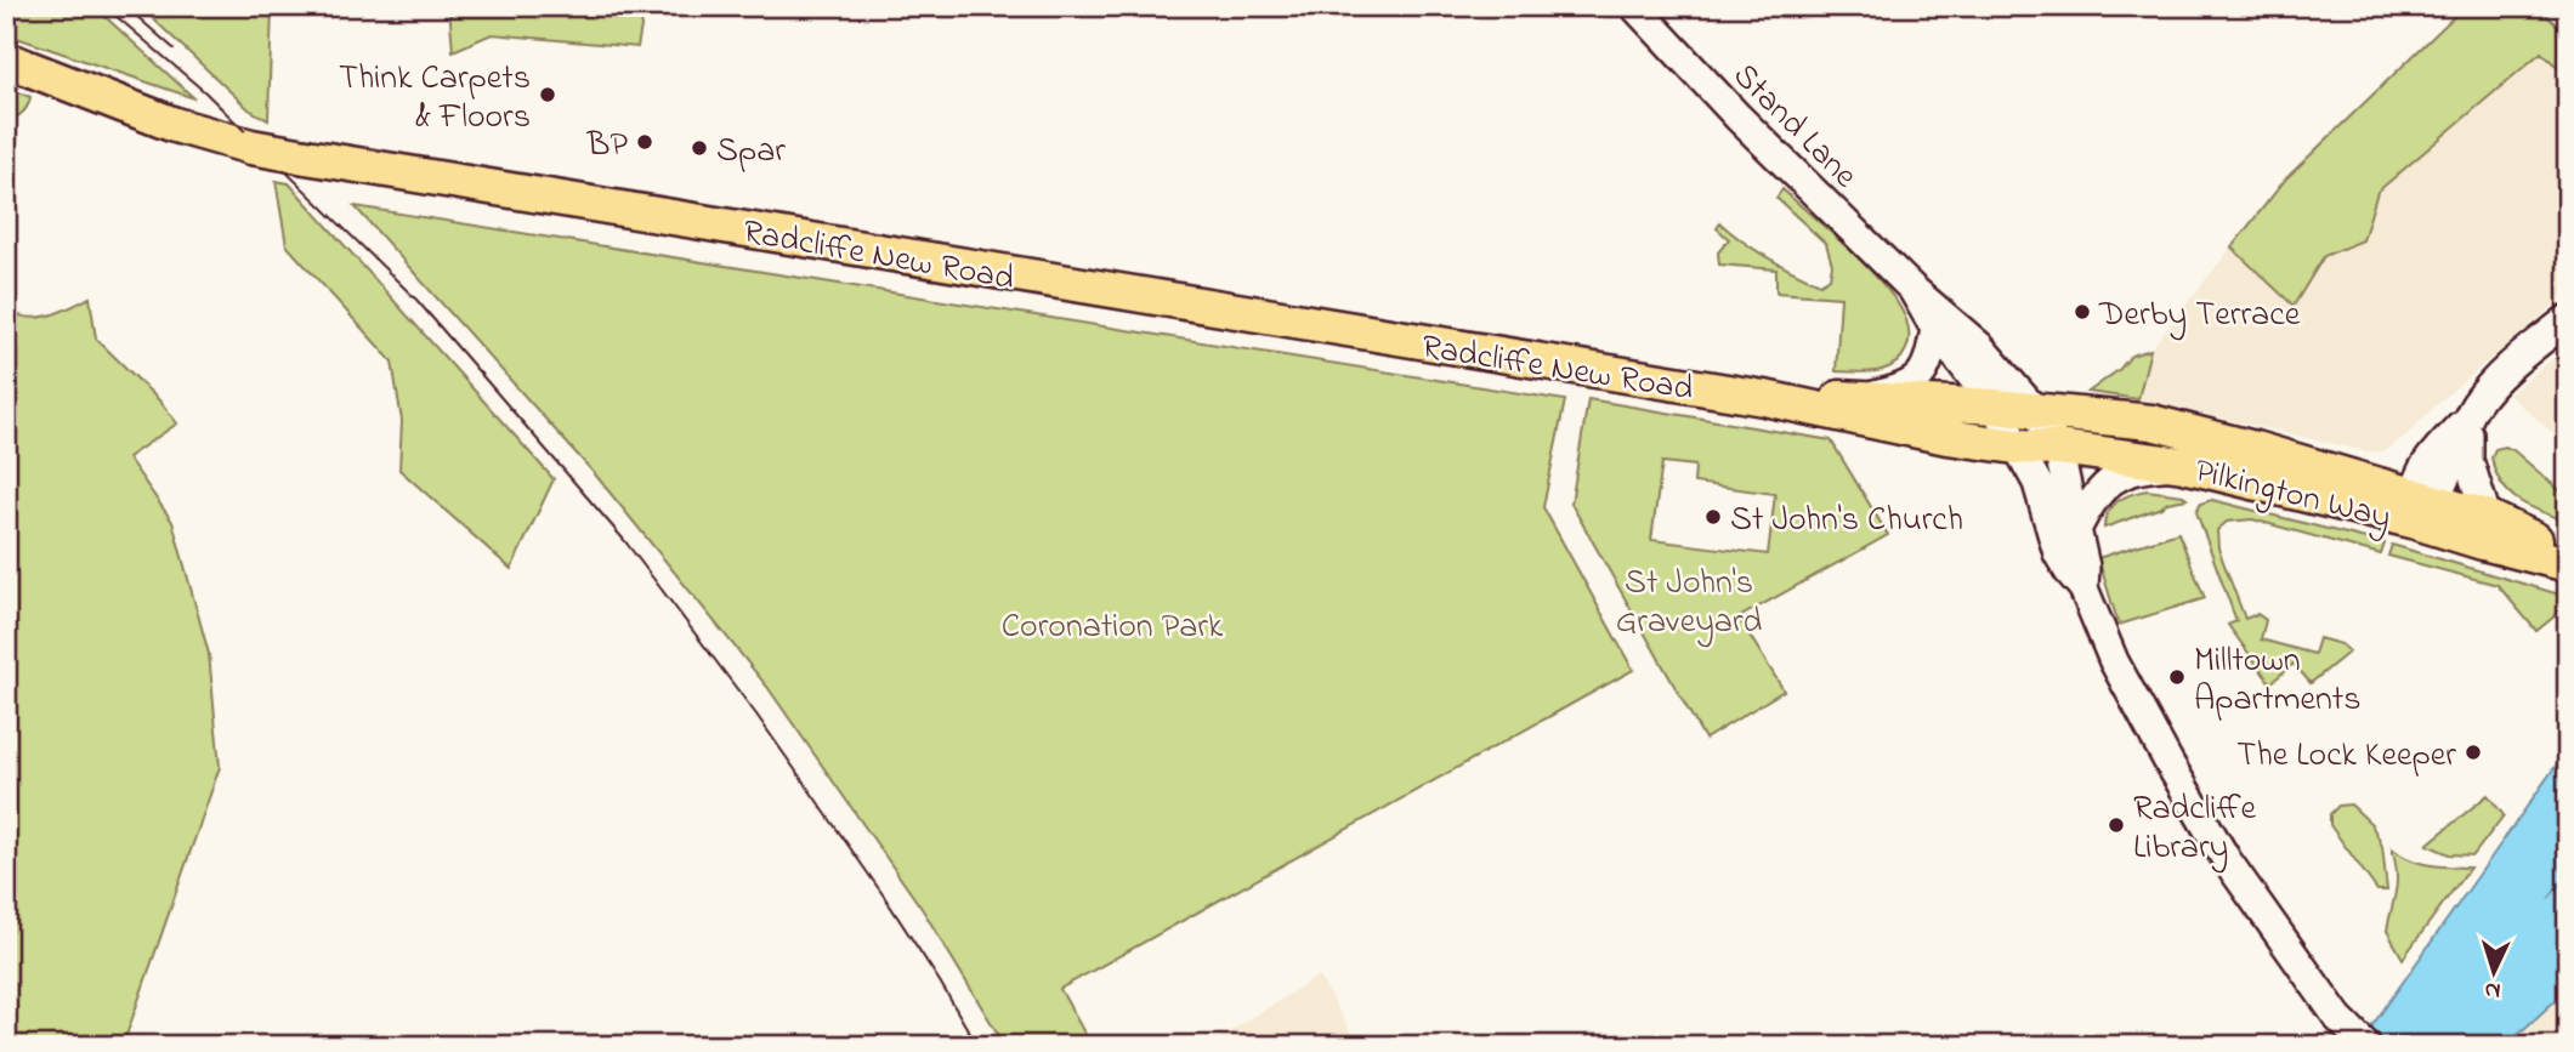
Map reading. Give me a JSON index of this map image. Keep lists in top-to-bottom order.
{
  "streets": {
    "main road": ["Radcliffe New Road", "Pilkington Way"],
    "street": ["Stand Lane"]
  },
  "crossings": [
    ["Stand Lane", "Radcliffe New Road"],
    ["Stand Lane", "Pilkington Way"],
    ["Radcliffe New Road", "Pilkington Way"]
  ],
  "parks": ["St John's Graveyard", "Coronation Park"],
  "places": [
    "Think Carpets & Floors",
    "BP",
    "Spar",
    "Derby Terrace",
    "St John's Church",
    "Milltown Apartments",
    "The Lock Keeper",
    "Radcliffe Library"
  ],
  "north": "bottom"
}
